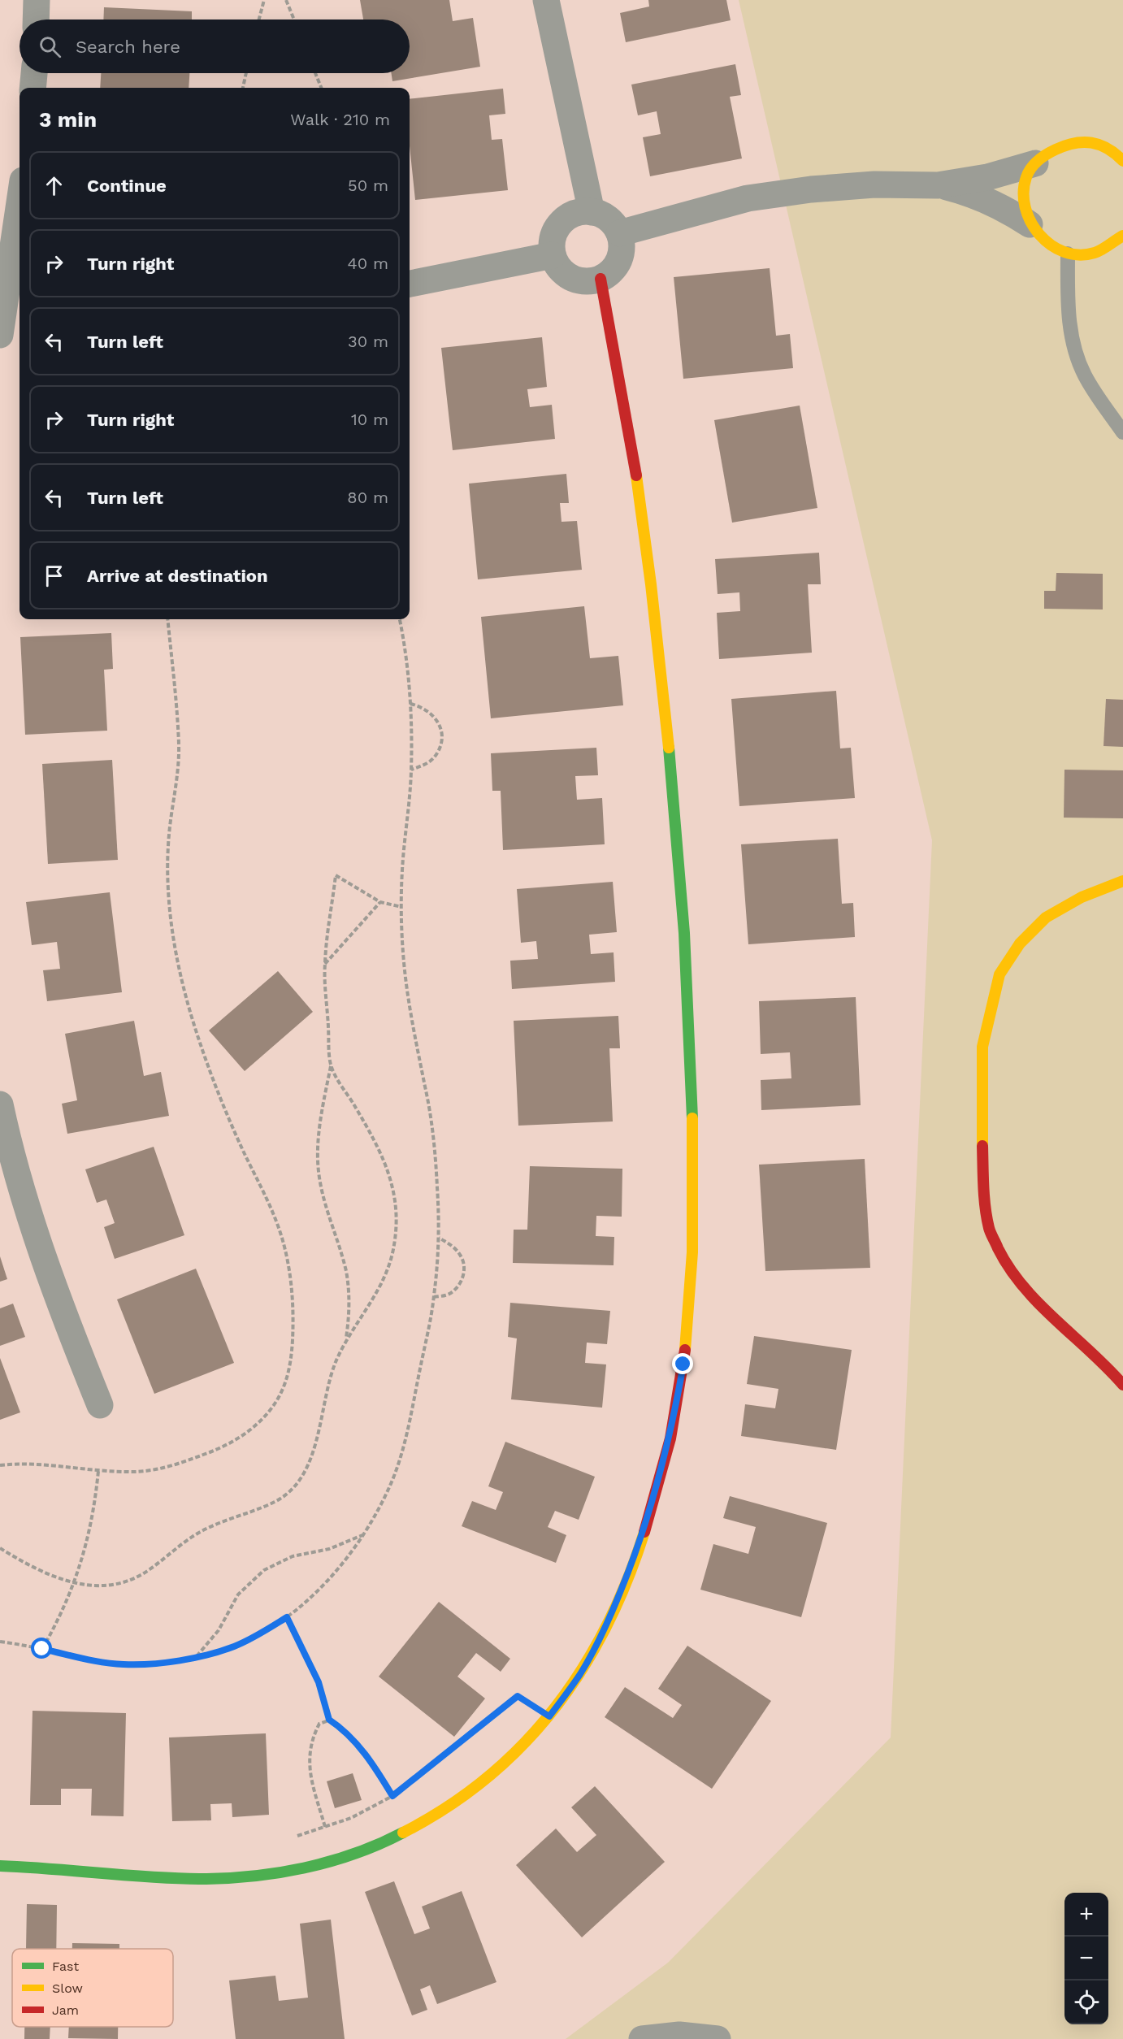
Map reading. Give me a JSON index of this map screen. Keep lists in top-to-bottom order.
{
  "legend": ["Fast", "Slow", "Jam"],
  "page": {
    "search": "Search here",
    "heading": ["3 min", "Walk · 210 m"],
    "list": [
      ["Continue", "50 m"],
      ["Turn right", "40 m"],
      ["Turn left", "30 m"],
      ["Turn right", "10 m"],
      ["Turn left", "80 m"],
      "Arrive at destination"
    ],
    "map_buttons": ["+", "−"]
  }
}
